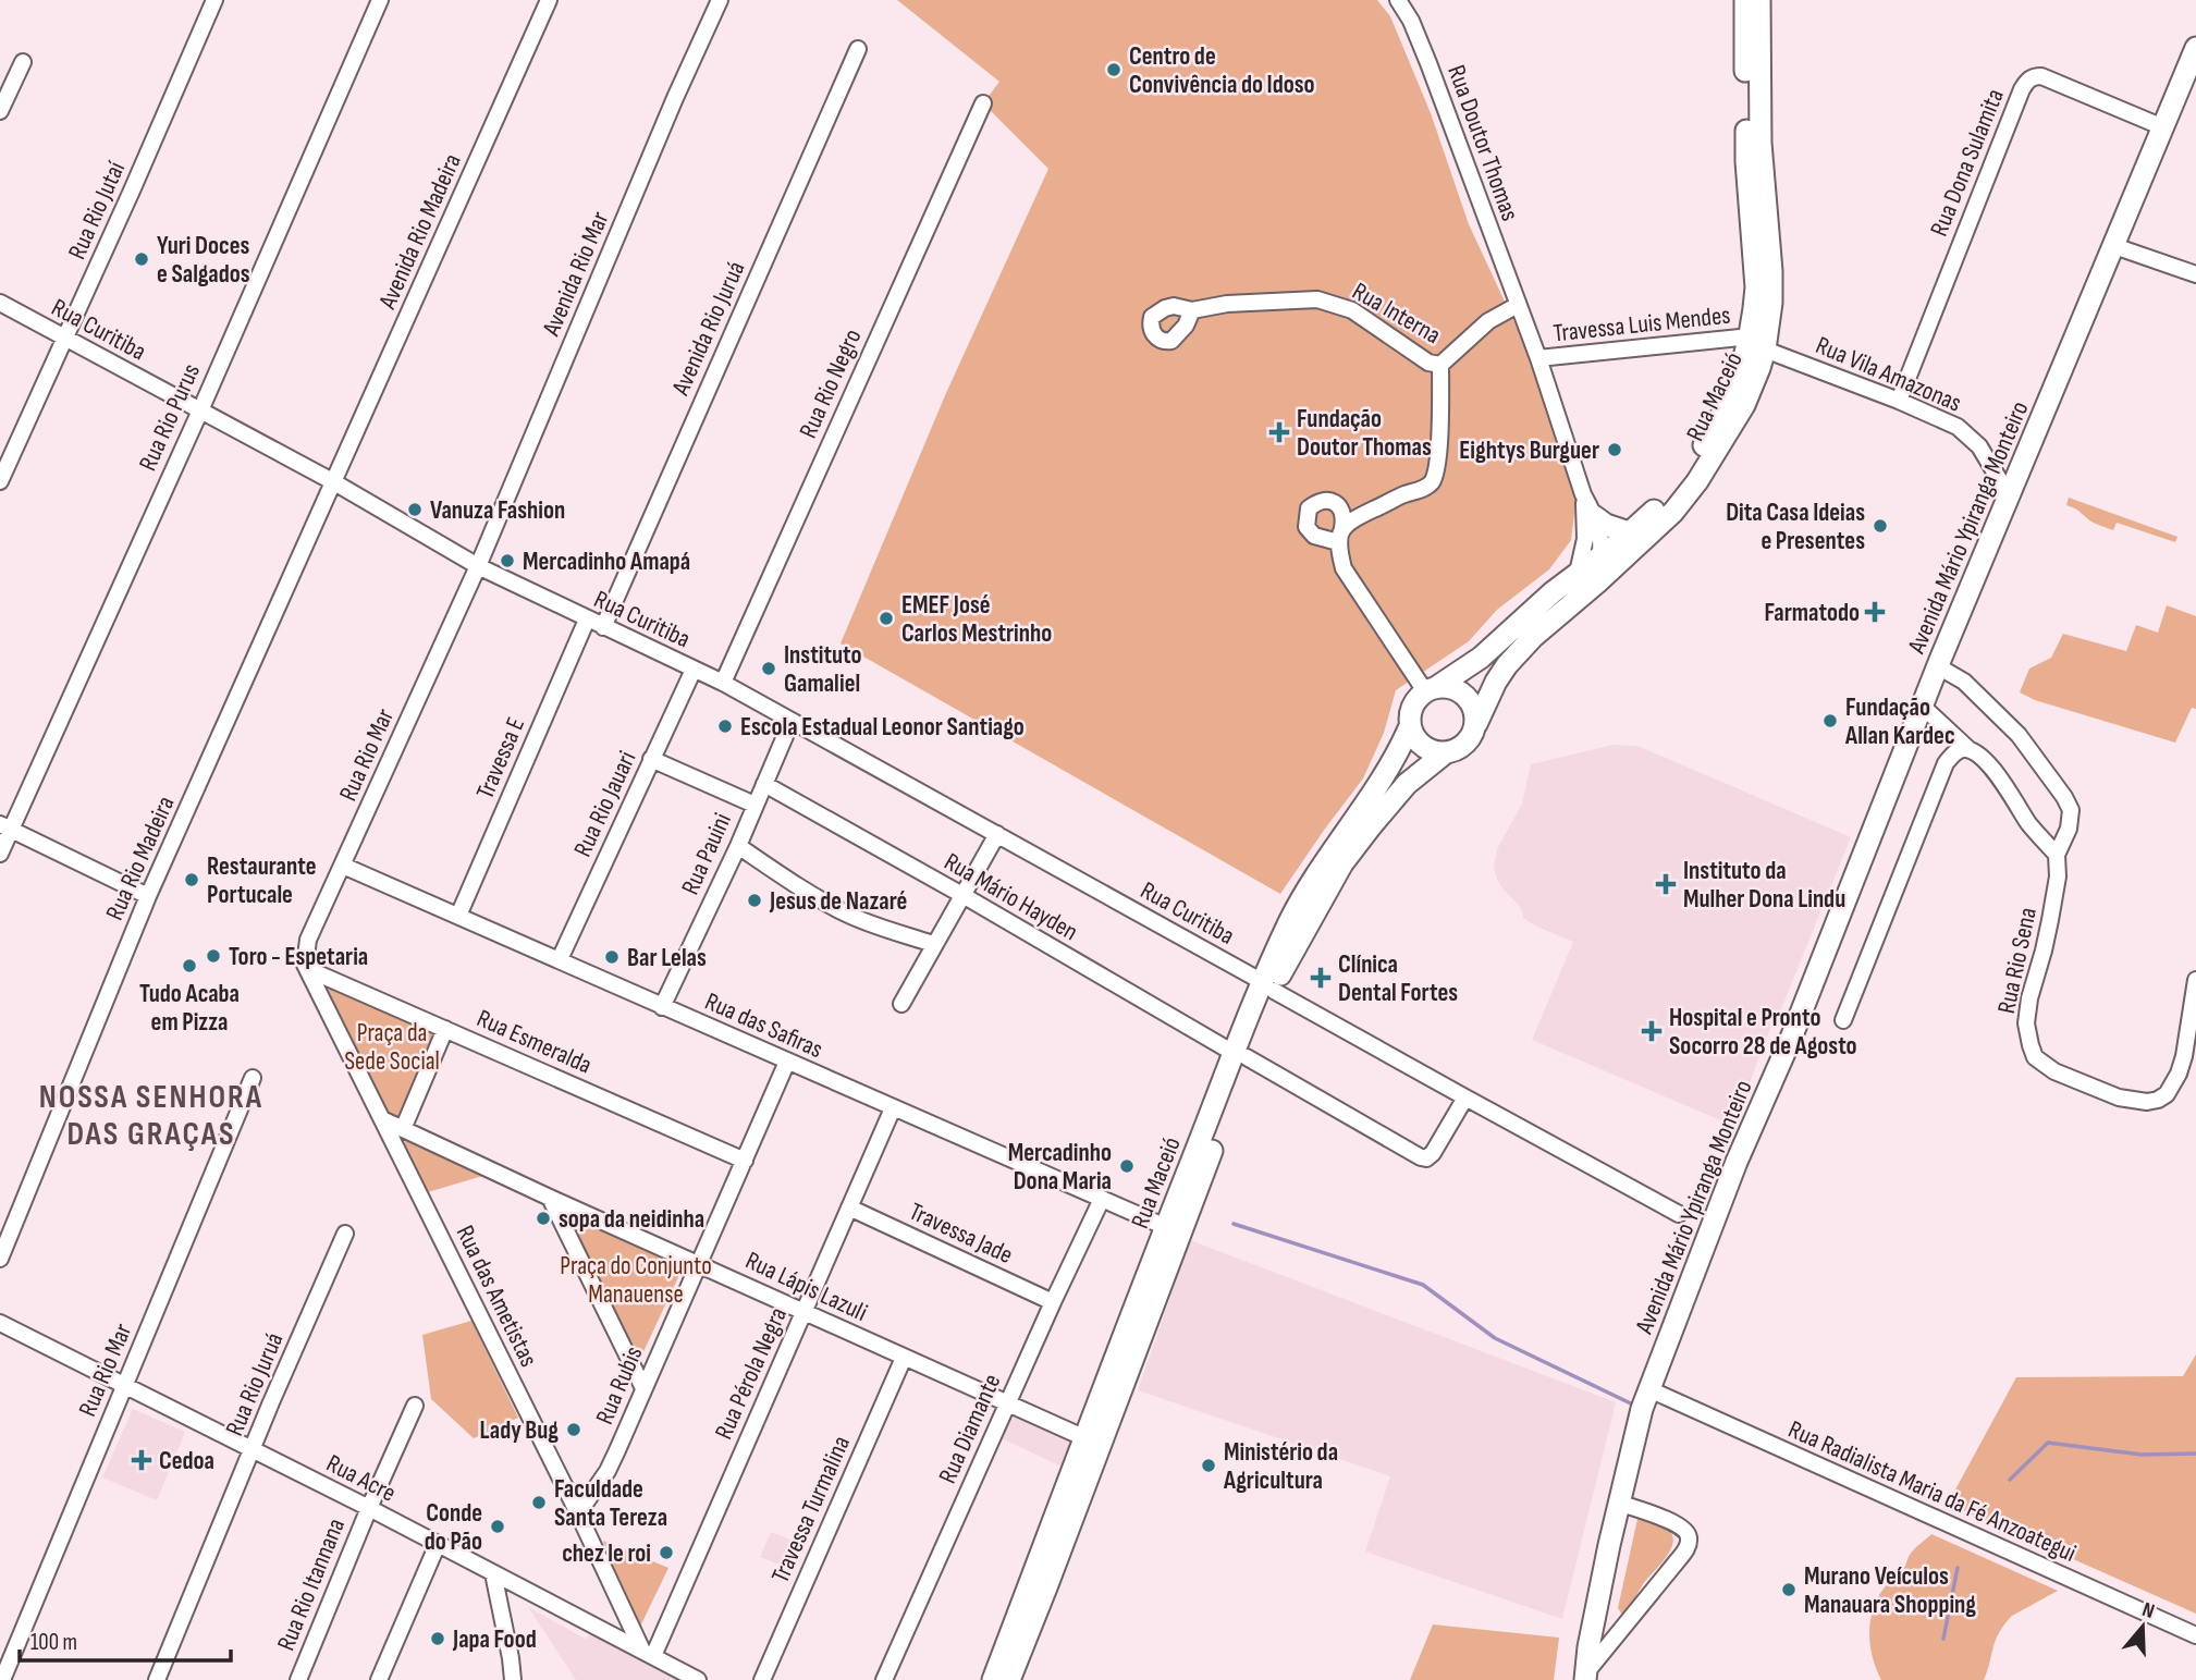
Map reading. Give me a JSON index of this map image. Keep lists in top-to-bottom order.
{
  "streets": {
    "main road": ["Rua Maceió", "Avenida Mário Ypiranga Monteiro"],
    "street": [
      "Rua Doutor Thomas",
      "Rua Dona Sulamita",
      "Rua Rio Jutaí",
      "Avenida Rio Madeira",
      "Avenida Rio Mar",
      "Rua Interna",
      "Travessa Luis Mendes",
      "Avenida Rio Juruá",
      "Rua Curitiba",
      "Rua Vila Amazonas",
      "Rua Rio Negro",
      "Rua Rio Purus",
      "Rua Rio Mar",
      "Travessa E",
      "Rua Rio Jauari",
      "Rua Pauini",
      "Rua Rio Madeira",
      "Rua Mário Hayden",
      "Rua Rio Sena",
      "Rua das Safiras",
      "Rua Esmeralda",
      "Travessa Jade",
      "Rua Lápis Lazuli",
      "Rua das Ametistas",
      "Rua Pérola Negra",
      "Rua Rio Juruá",
      "Rua Rubis",
      "Rua Diamante",
      "Rua Acre",
      "Rua Radialista Maria da Fé Anzoategui",
      "Travessa Turmalina",
      "Rua Rio Itannana"
    ]
  },
  "crossings": [
    ["Rua Doutor Thomas", "Travessa Luis Mendes"],
    ["Rua Doutor Thomas", "Rua Maceió"],
    ["Rua Dona Sulamita", "Rua Vila Amazonas"],
    ["Rua Dona Sulamita", "Avenida Mário Ypiranga Monteiro"],
    ["Rua Rio Jutaí", "Rua Curitiba"],
    ["Avenida Rio Madeira", "Rua Curitiba"],
    ["Avenida Rio Madeira", "Rua Rio Madeira"],
    ["Avenida Rio Mar", "Rua Curitiba"],
    ["Avenida Rio Mar", "Rua Rio Mar"],
    ["Travessa Luis Mendes", "Rua Vila Amazonas"],
    ["Travessa Luis Mendes", "Rua Maceió"],
    ["Avenida Rio Juruá", "Rua Curitiba"],
    ["Rua Curitiba", "Rua Rio Negro"],
    ["Rua Curitiba", "Rua Maceió"],
    ["Rua Curitiba", "Rua Rio Purus"],
    ["Rua Curitiba", "Rua Rio Mar"],
    ["Rua Curitiba", "Travessa E"],
    ["Rua Curitiba", "Rua Rio Jauari"],
    ["Rua Curitiba", "Rua Pauini"],
    ["Rua Curitiba", "Rua Rio Madeira"],
    ["Rua Curitiba", "Rua Mário Hayden"],
    ["Rua Vila Amazonas", "Rua Maceió"],
    ["Rua Vila Amazonas", "Avenida Mário Ypiranga Monteiro"],
    ["Rua Maceió", "Rua Mário Hayden"],
    ["Rua Maceió", "Rua das Safiras"],
    ["Rua Maceió", "Rua Lápis Lazuli"],
    ["Avenida Mário Ypiranga Monteiro", "Rua Rio Sena"],
    ["Avenida Mário Ypiranga Monteiro", "Rua Radialista Maria da Fé Anzoategui"],
    ["Rua Rio Mar", "Rua das Safiras"],
    ["Rua Rio Mar", "Rua Esmeralda"],
    ["Rua Rio Mar", "Rua das Ametistas"],
    ["Rua Rio Mar", "Rua Acre"],
    ["Travessa E", "Rua das Safiras"],
    ["Rua Rio Jauari", "Rua das Safiras"],
    ["Rua Pauini", "Rua Mário Hayden"],
    ["Rua Pauini", "Rua das Safiras"],
    ["Rua das Safiras", "Rua Pérola Negra"],
    ["Rua das Safiras", "Rua Rubis"],
    ["Rua das Safiras", "Rua Diamante"],
    ["Rua Esmeralda", "Rua das Ametistas"],
    ["Rua Esmeralda", "Rua Rubis"],
    ["Travessa Jade", "Rua Pérola Negra"],
    ["Travessa Jade", "Rua Diamante"],
    ["Rua Lápis Lazuli", "Rua das Ametistas"],
    ["Rua Lápis Lazuli", "Rua Pérola Negra"],
    ["Rua Lápis Lazuli", "Rua Rubis"],
    ["Rua Lápis Lazuli", "Rua Diamante"],
    ["Rua Lápis Lazuli", "Travessa Turmalina"],
    ["Rua das Ametistas", "Rua Pérola Negra"],
    ["Rua das Ametistas", "Rua Rubis"],
    ["Rua das Ametistas", "Rua Acre"],
    ["Rua Pérola Negra", "Rua Acre"],
    ["Rua Rio Juruá", "Rua Acre"],
    ["Rua Acre", "Rua Rio Itannana"]
  ],
  "districts": ["NOSSA SENHORA DAS GRAÇAS"],
  "parks": ["Praça da Sede Social", "Praça do Conjunto Manauense"],
  "places": {
    "other": [
      "Centro de Convivência do Idoso",
      "Yuri Doces e Salgados",
      "Eightys Burguer",
      "Vanuza Fashion",
      "Dita Casa Ideias e Presentes",
      "Mercadinho Amapá",
      "EMEF José Carlos Mestrinho",
      "Instituto Gamaliel",
      "Fundação Allan Kardec",
      "Escola Estadual Leonor Santiago",
      "Restaurante Portucale",
      "Jesus de Nazaré",
      "Toro - Espetaria",
      "Bar Lelas",
      "Tudo Acaba em Pizza",
      "Mercadinho Dona Maria",
      "sopa da neidinha",
      "Lady Bug",
      "Ministério da Agricultura",
      "Faculdade Santa Tereza",
      "Conde do Pão",
      "chez le roi",
      "Murano Veículos Manauara Shopping",
      "Japa Food"
    ],
    "health": [
      "Fundação Doutor Thomas",
      "Farmatodo",
      "Instituto da Mulher Dona Lindu",
      "Clínica Dental Fortes",
      "Hospital e Pronto Socorro 28 de Agosto",
      "Cedoa"
    ]
  },
  "scale_bar": "100 m",
  "north": "top"
}
